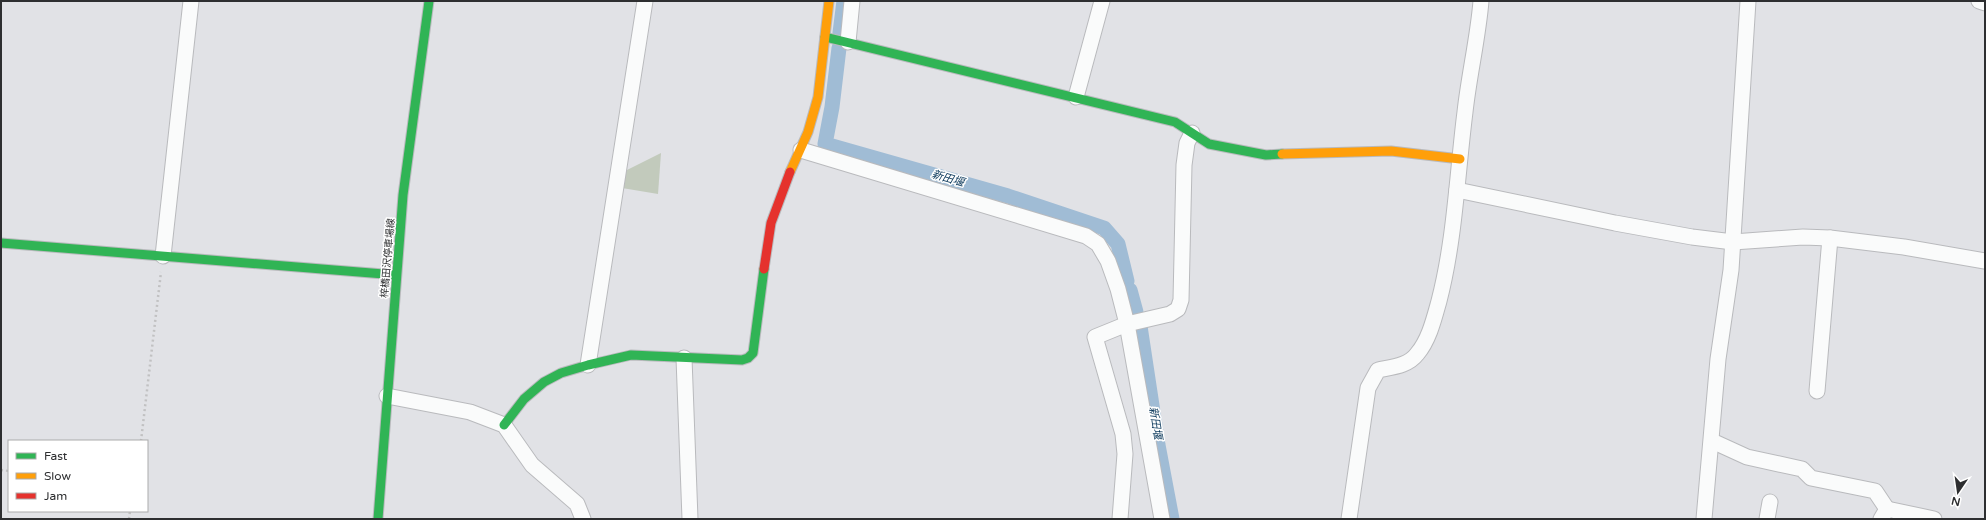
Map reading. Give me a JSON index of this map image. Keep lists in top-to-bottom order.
{
  "streets": {
    "street": ["梓橋田沢停車場線"]
  },
  "water": ["新田堰"],
  "legend": ["Fast", "Slow", "Jam"],
  "north": "bottom"
}
